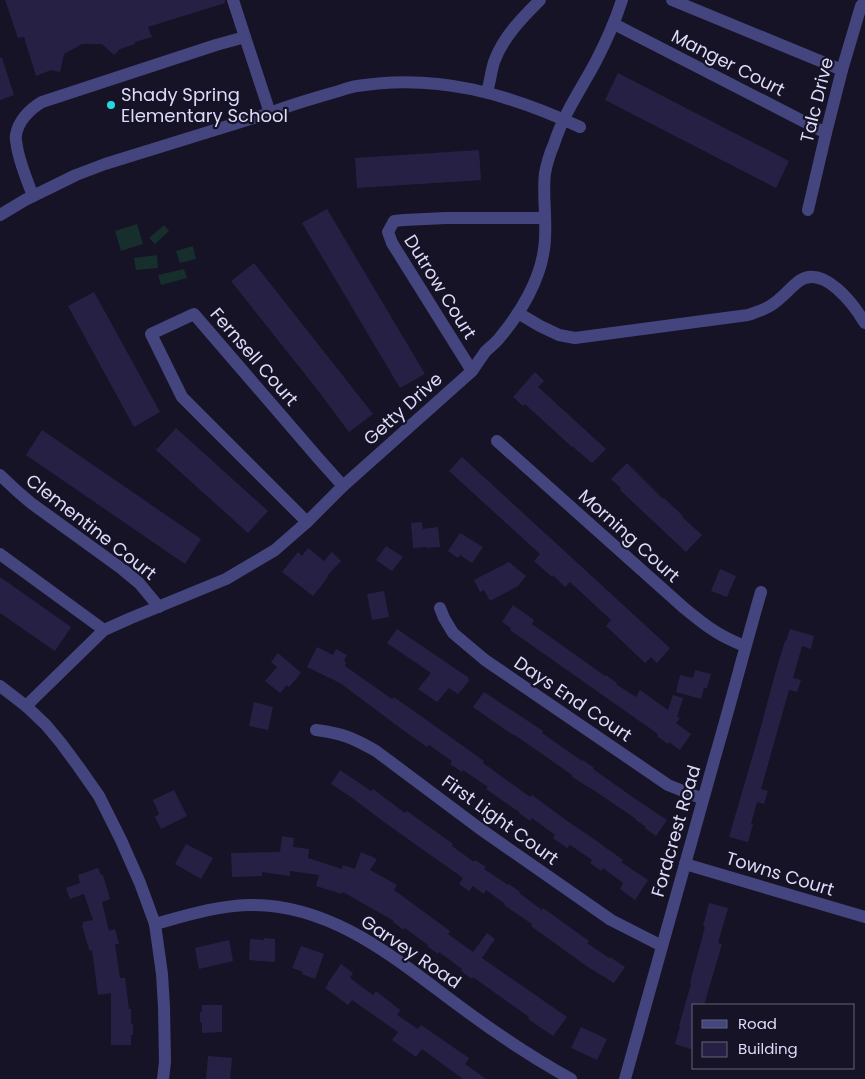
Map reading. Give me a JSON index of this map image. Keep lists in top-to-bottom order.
{
  "streets": {
    "street": [
      "Manger Court",
      "Talc Drive",
      "Dutrow Court",
      "Fernsell Court",
      "Getty Drive",
      "Clementine Court",
      "Morning Court",
      "Days End Court",
      "First Light Court",
      "Fordcrest Road",
      "Towns Court",
      "Garvey Road"
    ]
  },
  "crossings": [
    ["Manger Court", "Talc Drive"],
    ["Manger Court", "Getty Drive"],
    ["Dutrow Court", "Getty Drive"],
    ["Fernsell Court", "Getty Drive"],
    ["Getty Drive", "Clementine Court"],
    ["Morning Court", "Fordcrest Road"],
    ["Days End Court", "Fordcrest Road"],
    ["First Light Court", "Fordcrest Road"],
    ["Fordcrest Road", "Towns Court"]
  ],
  "places": ["Shady Spring Elementary School"],
  "legend": ["Road", "Building"]
}
